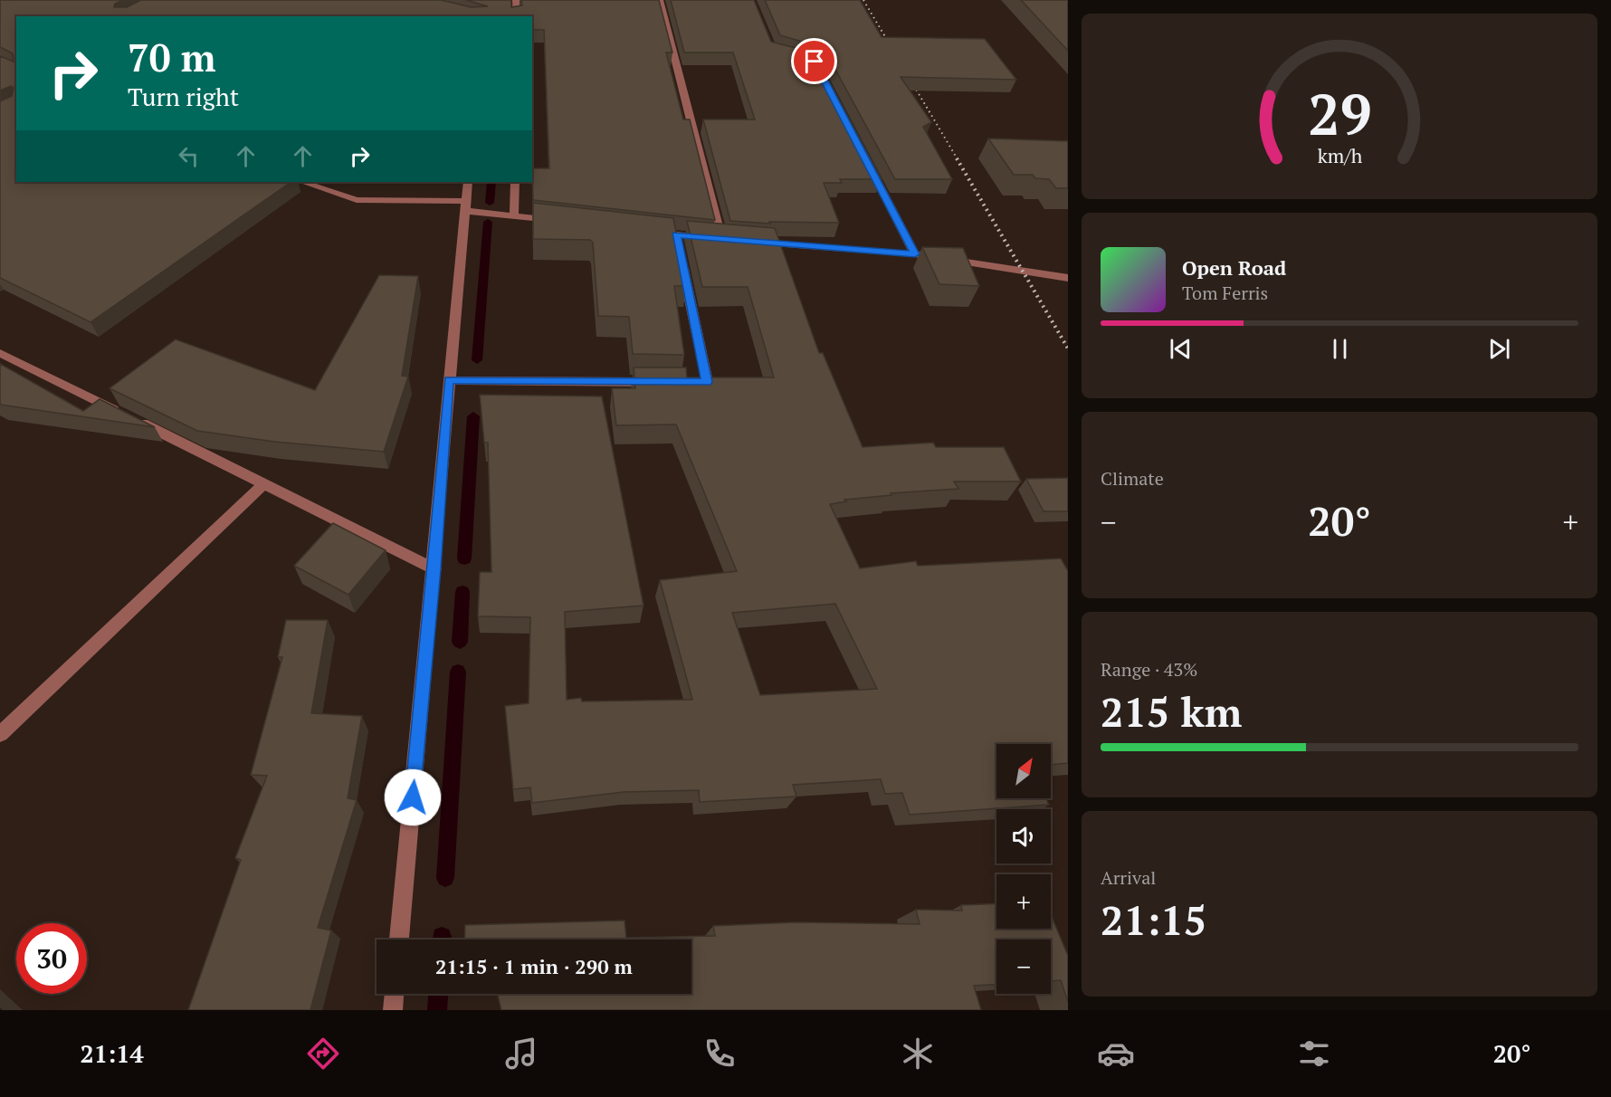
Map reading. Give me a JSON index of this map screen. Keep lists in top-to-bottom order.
{
  "north": "top right",
  "page": {
    "turn": ["70 m", "Turn right"],
    "song": ["Open Road", "Tom Ferris"],
    "tile": [
      "Climate",
      ["Range · 43%", "215 km"],
      ["Arrival", "21:15"]
    ],
    "heat": ["−", "20°", "+"],
    "map_buttons": ["+", "−"],
    "limit": "30",
    "trip": "21:15 · 1 min · 290 m",
    "tabs": ["21:14", "20°"],
    "gauge": ["29", "km/h"]
  }
}
